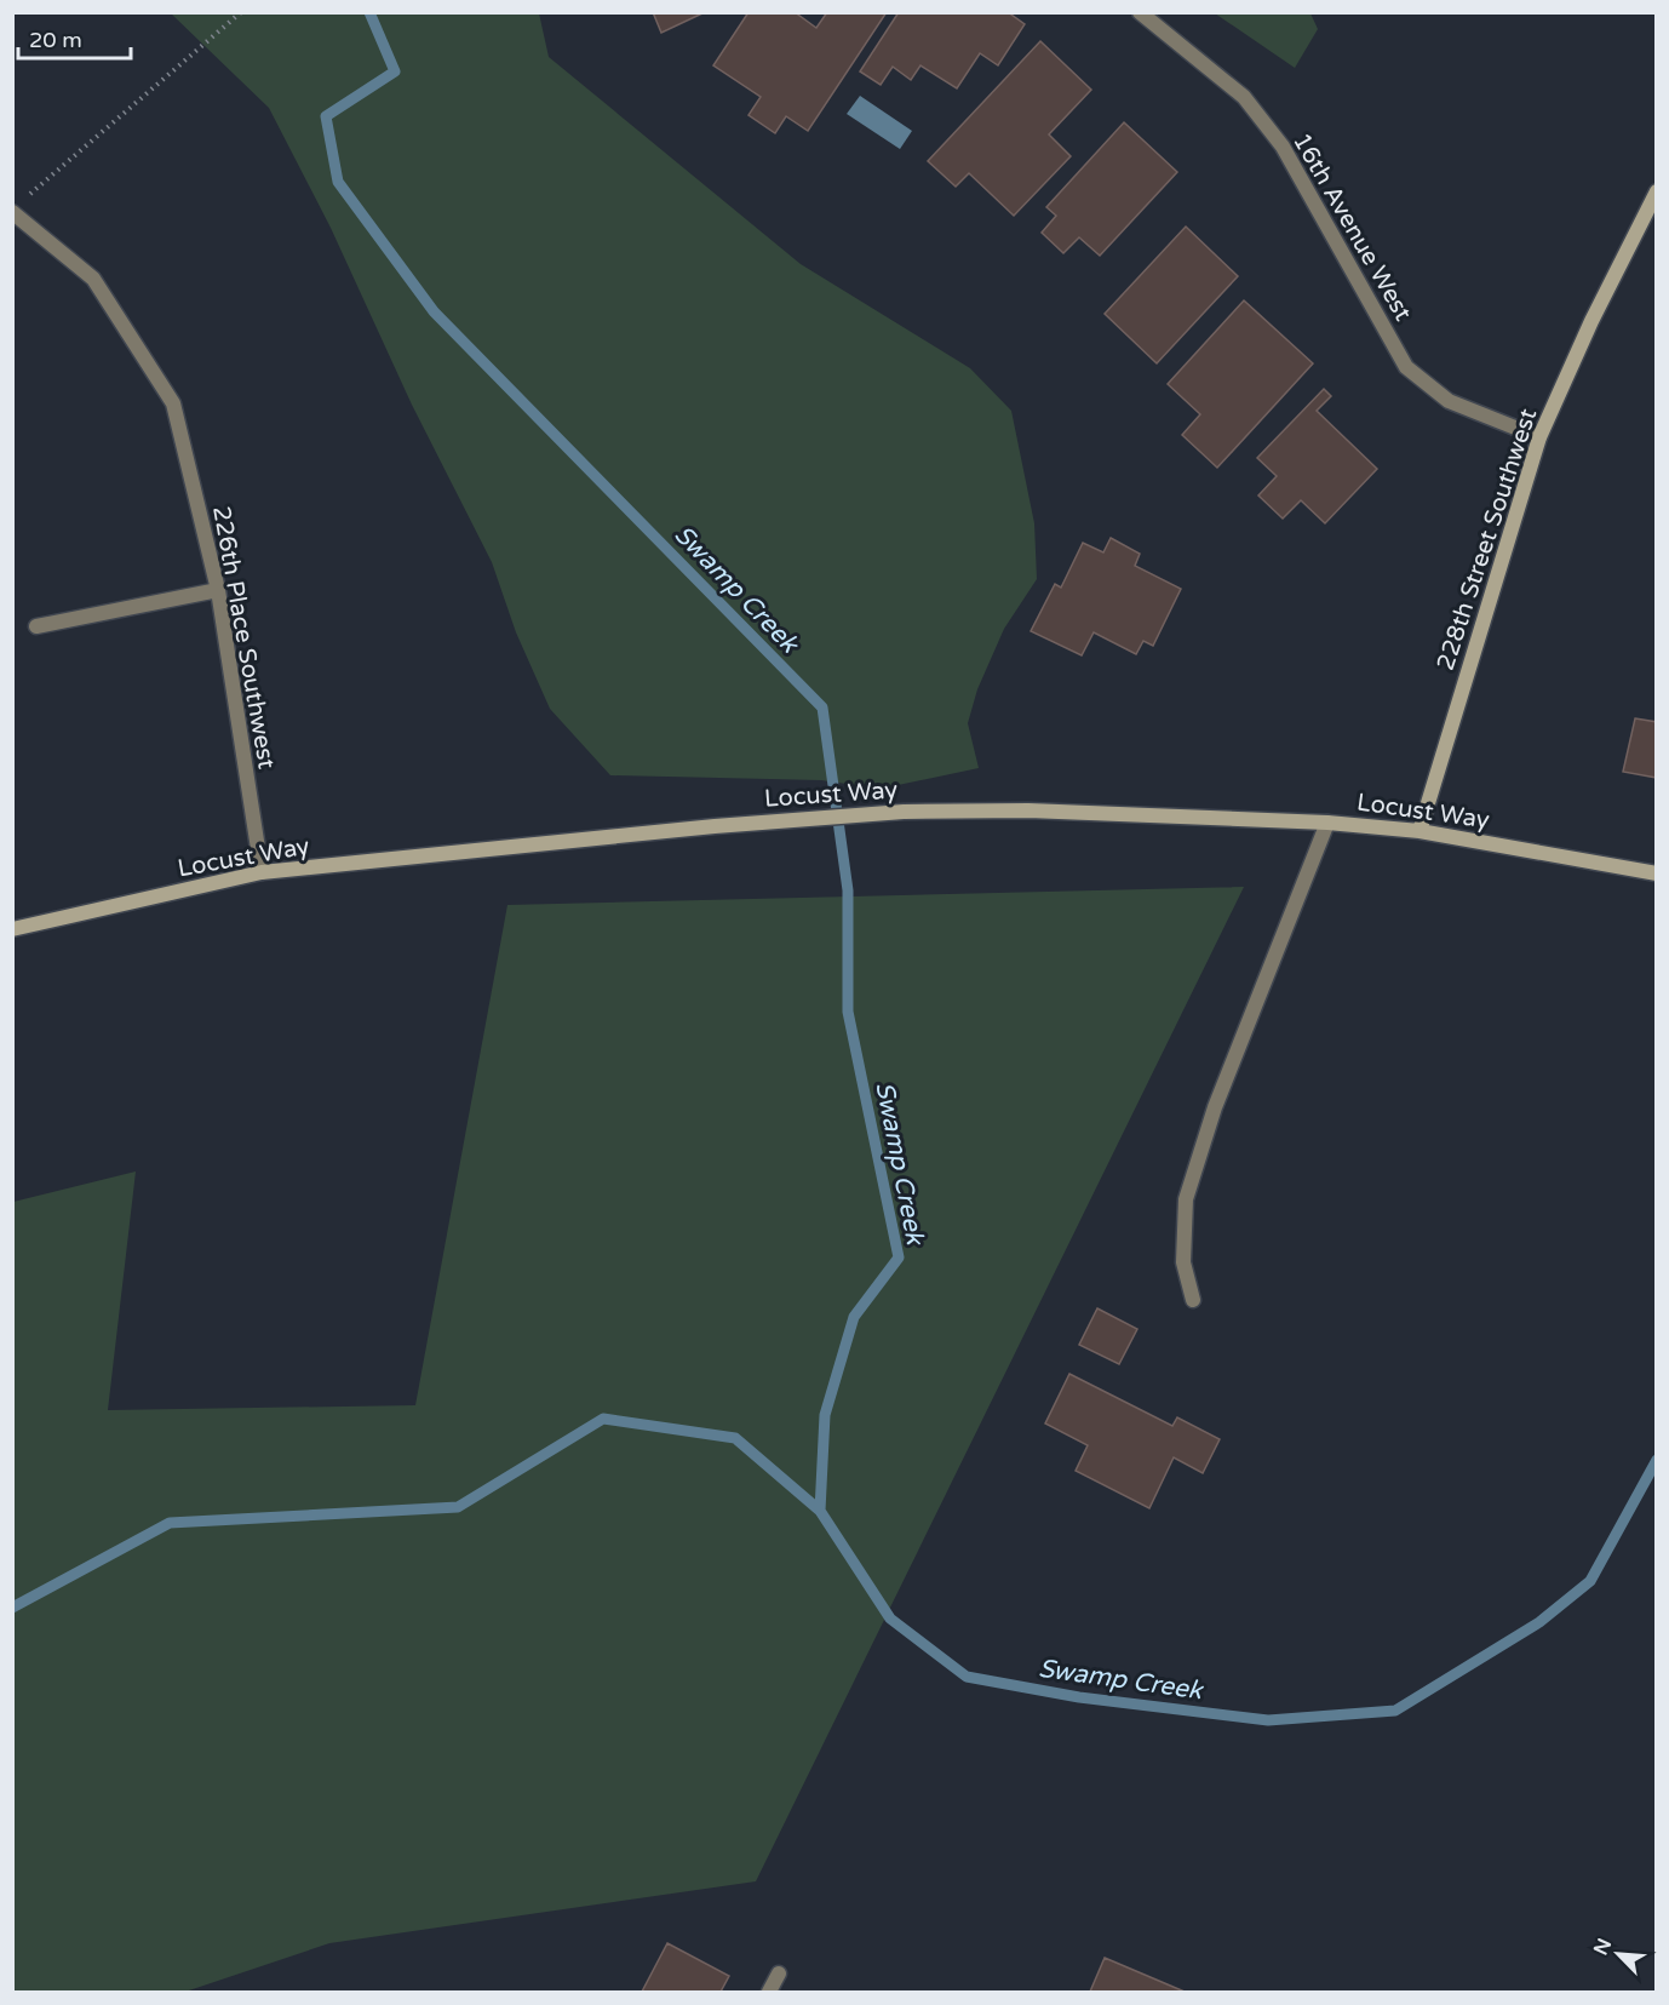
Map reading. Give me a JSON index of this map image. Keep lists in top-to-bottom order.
{
  "streets": {
    "main road": ["228th Street Southwest", "Locust Way"],
    "street": ["16th Avenue West", "226th Place Southwest"]
  },
  "crossings": [
    ["16th Avenue West", "228th Street Southwest"],
    ["228th Street Southwest", "Locust Way"],
    ["226th Place Southwest", "Locust Way"]
  ],
  "water": ["Swamp Creek"],
  "scale_bar": "20 m",
  "north": "top left"
}
